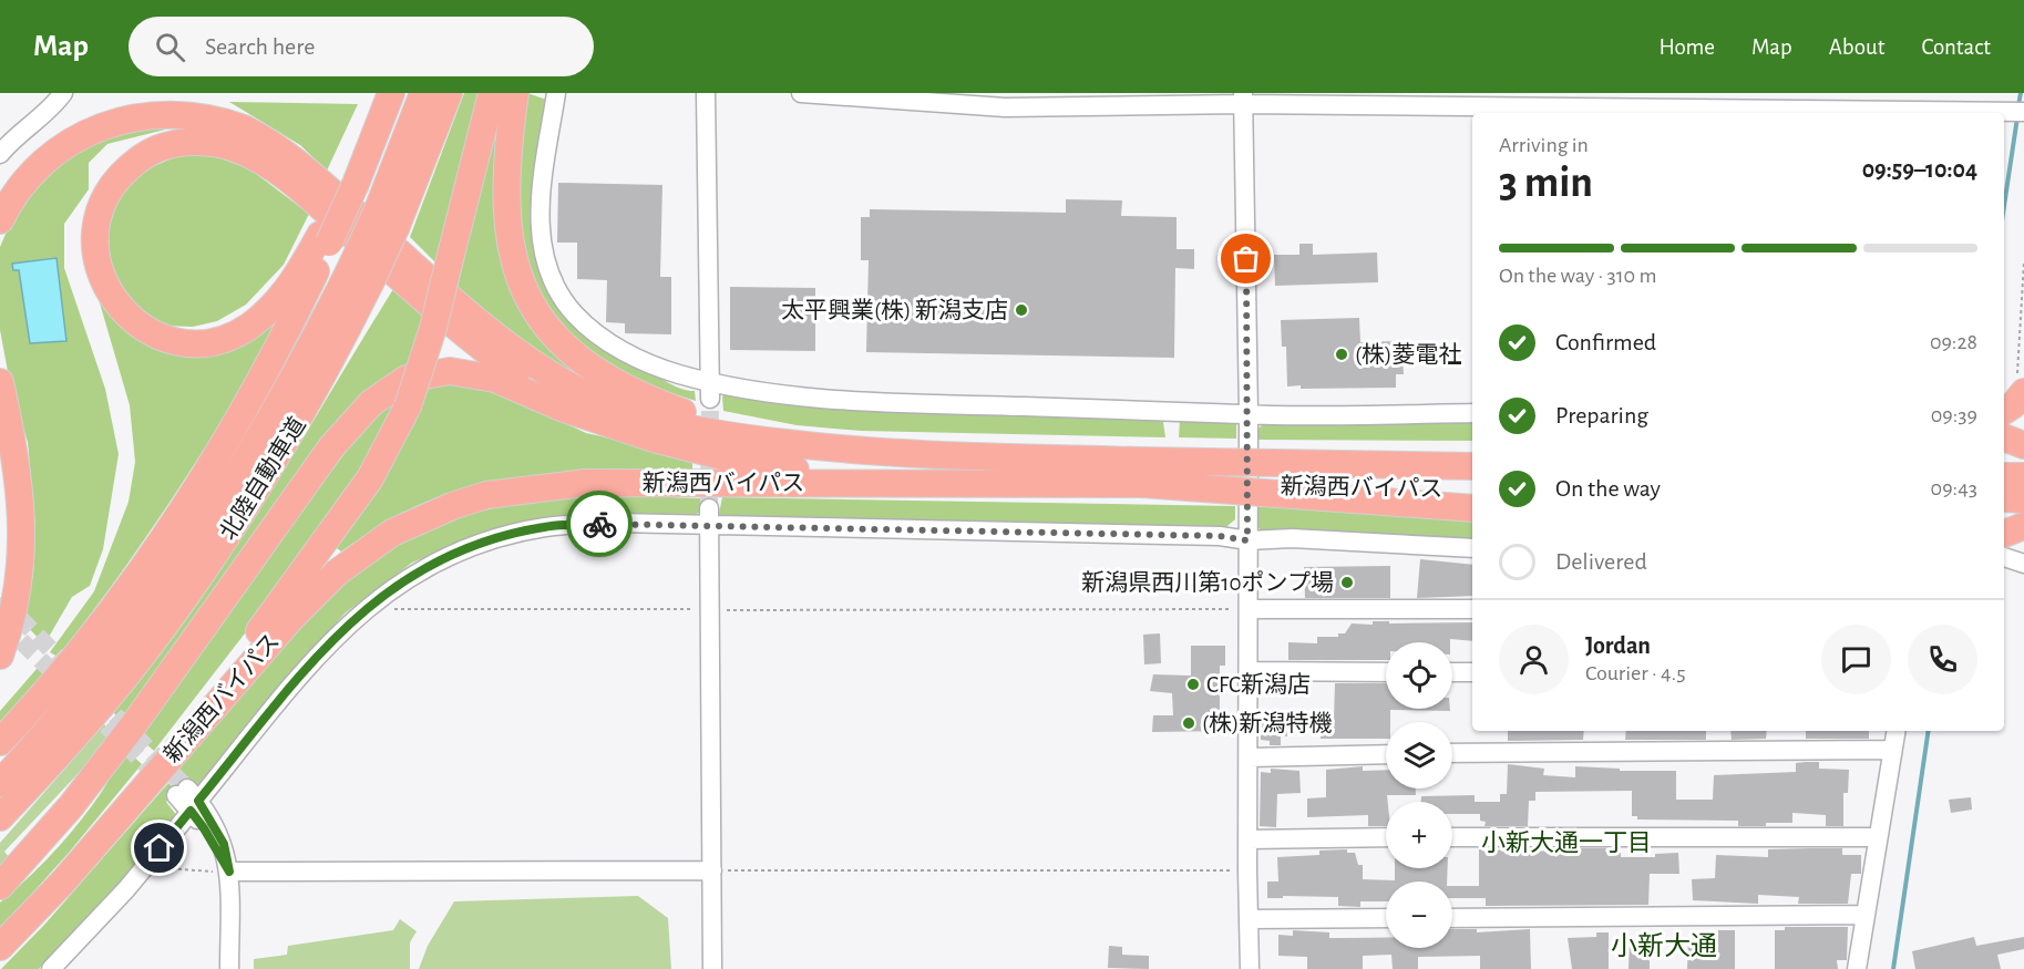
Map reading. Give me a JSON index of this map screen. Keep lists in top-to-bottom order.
{
  "streets": {
    "highway": ["北陸自動車道", "新潟西バイパス"]
  },
  "districts": ["小新大通一丁目", "小新大通"],
  "places": [
    "太平興業(株) 新潟支店",
    "(株)菱電社",
    "新潟県西川第10ポンプ場",
    "CFC新潟店",
    "(株)新潟特機"
  ],
  "page": {
    "header": "Map",
    "search": "Search here",
    "nav": [
      "Home",
      "Map",
      "About",
      "Contact"
    ],
    "heading": ["3 min", "Arriving in", "09:59–10:04"],
    "panel": ["Jordan", "Courier · 4.5"],
    "bar": "On the way · 310 m",
    "list": [
      ["Confirmed", "09:28"],
      ["Preparing", "09:39"],
      ["On the way", "09:43"],
      "Delivered"
    ],
    "map_buttons": ["+", "−"]
  }
}
